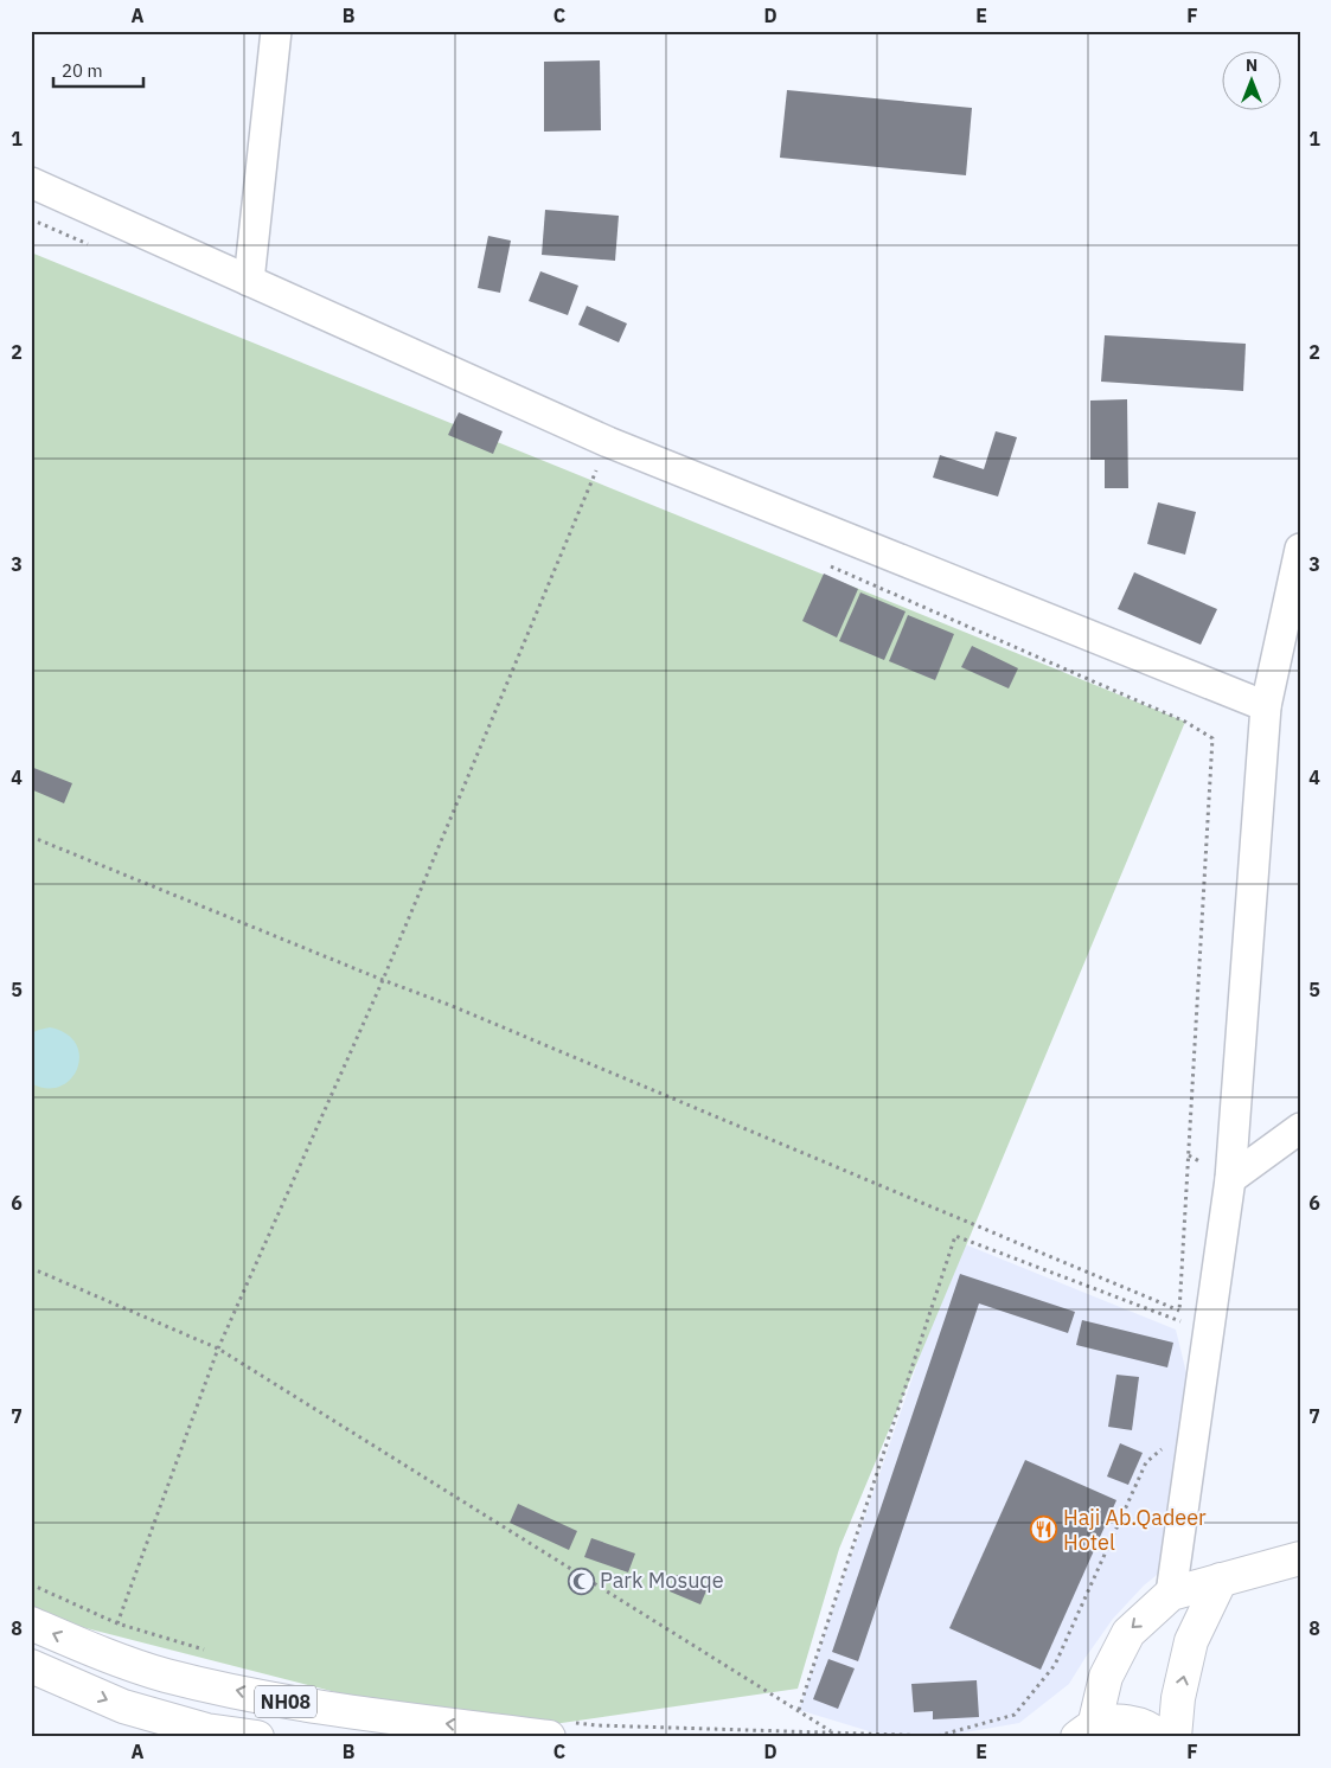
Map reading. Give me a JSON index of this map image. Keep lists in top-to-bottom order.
{
  "streets": {
    "main road": ["NH08"]
  },
  "places": {
    "restaurant": ["Haji Ab.Qadeer Hotel"],
    "mosque": ["Park Mosuqe"]
  },
  "scale_bar": "20 m",
  "north": "top",
  "grid": {
    "columns": [
      "A",
      "B",
      "C",
      "D",
      "E",
      "F"
    ],
    "rows": [
      "1",
      "2",
      "3",
      "4",
      "5",
      "6",
      "7",
      "8"
    ]
  }
}
